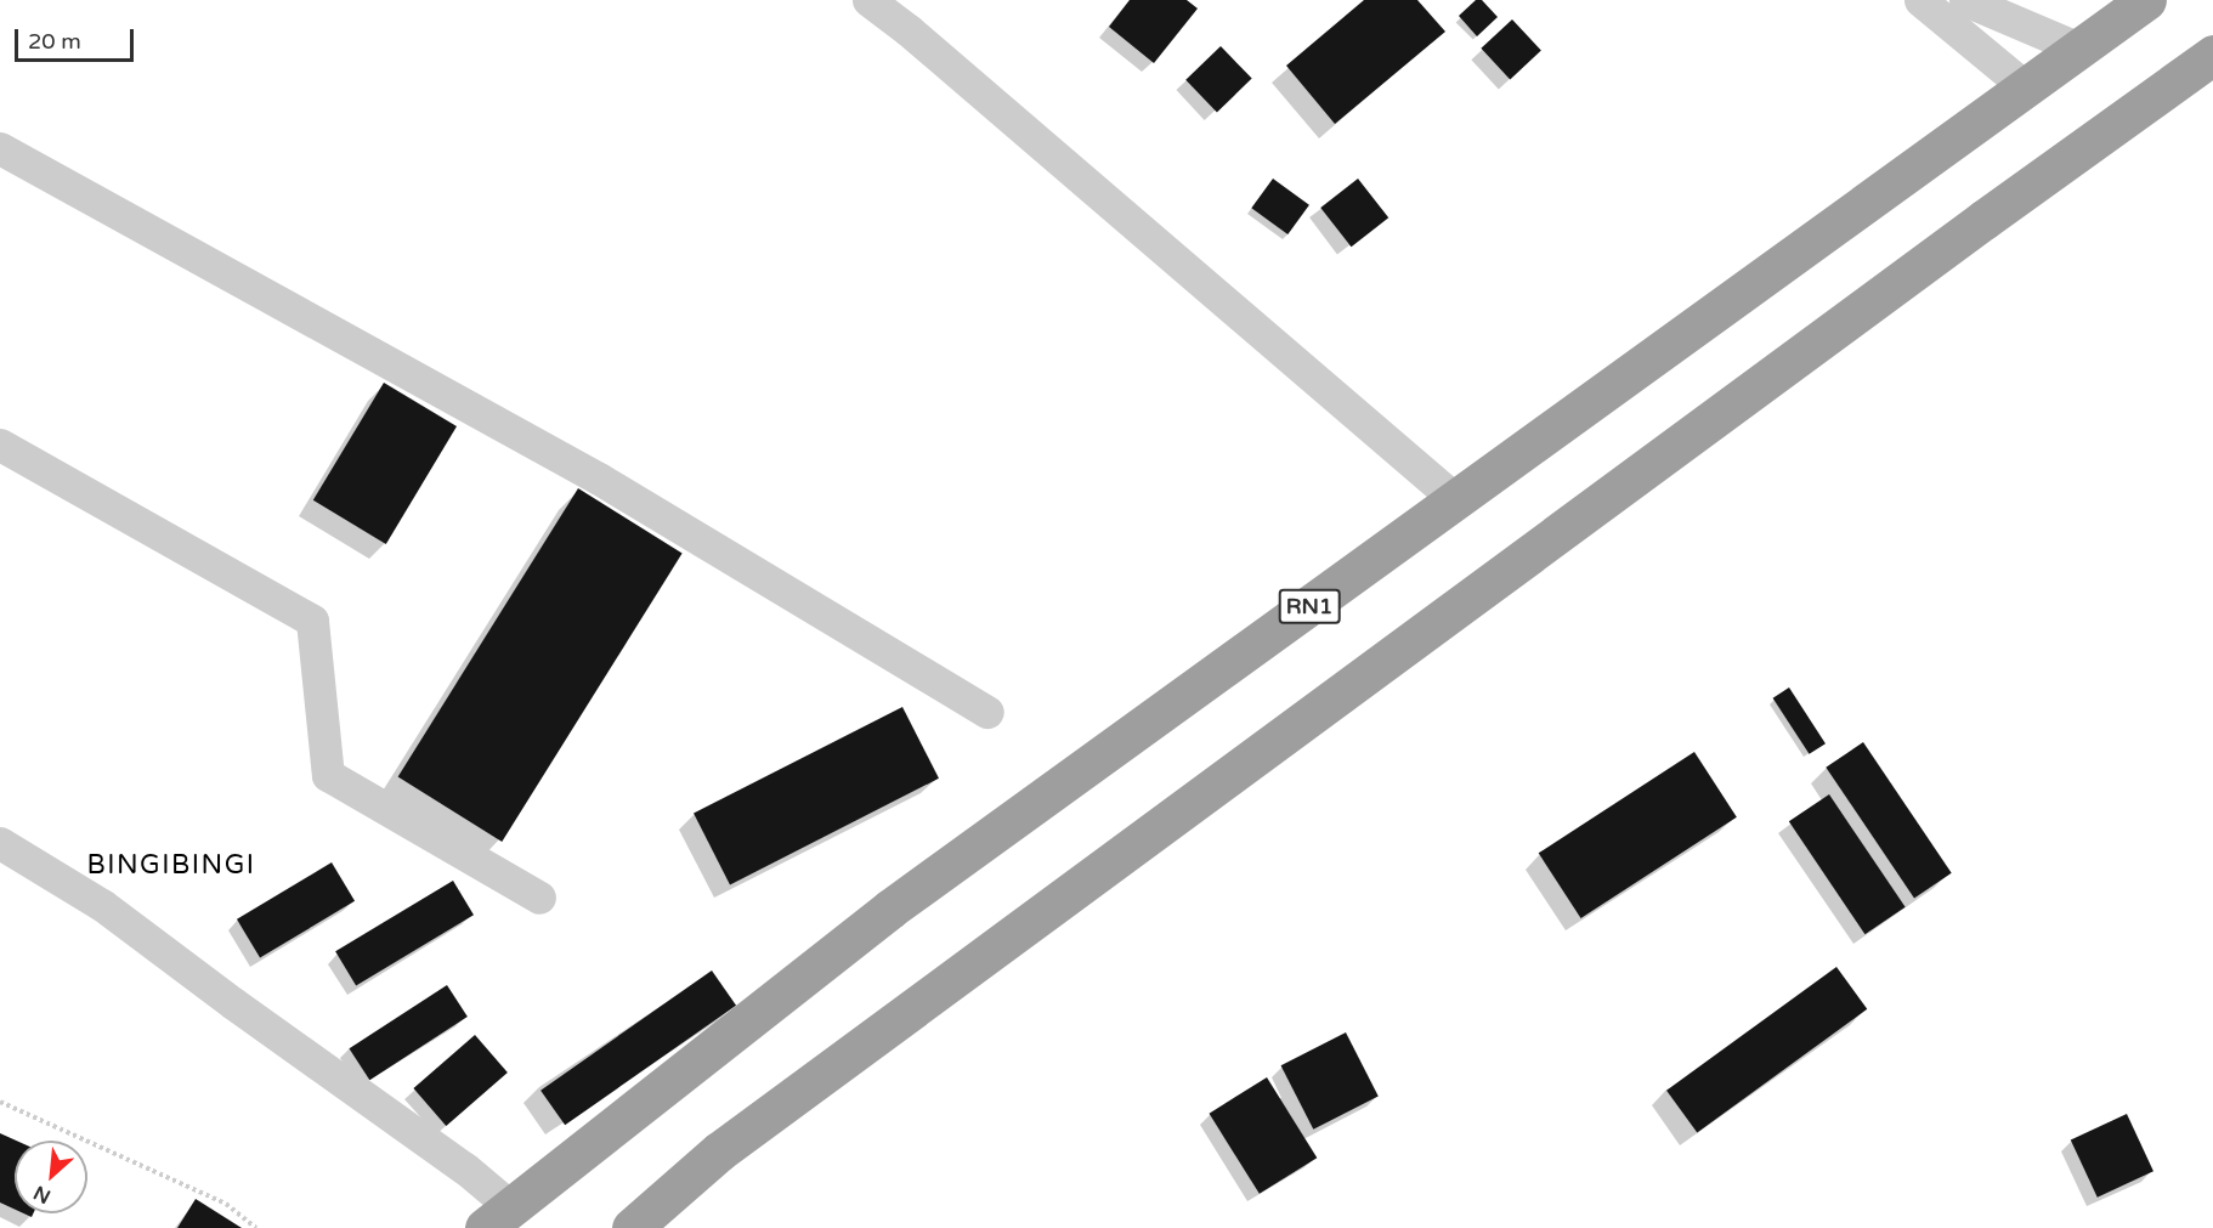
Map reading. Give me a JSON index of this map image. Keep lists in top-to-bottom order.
{
  "streets": {
    "highway": ["RN1"]
  },
  "districts": ["BINGIBINGI"],
  "scale_bar": "20 m",
  "north": "bottom left"
}
